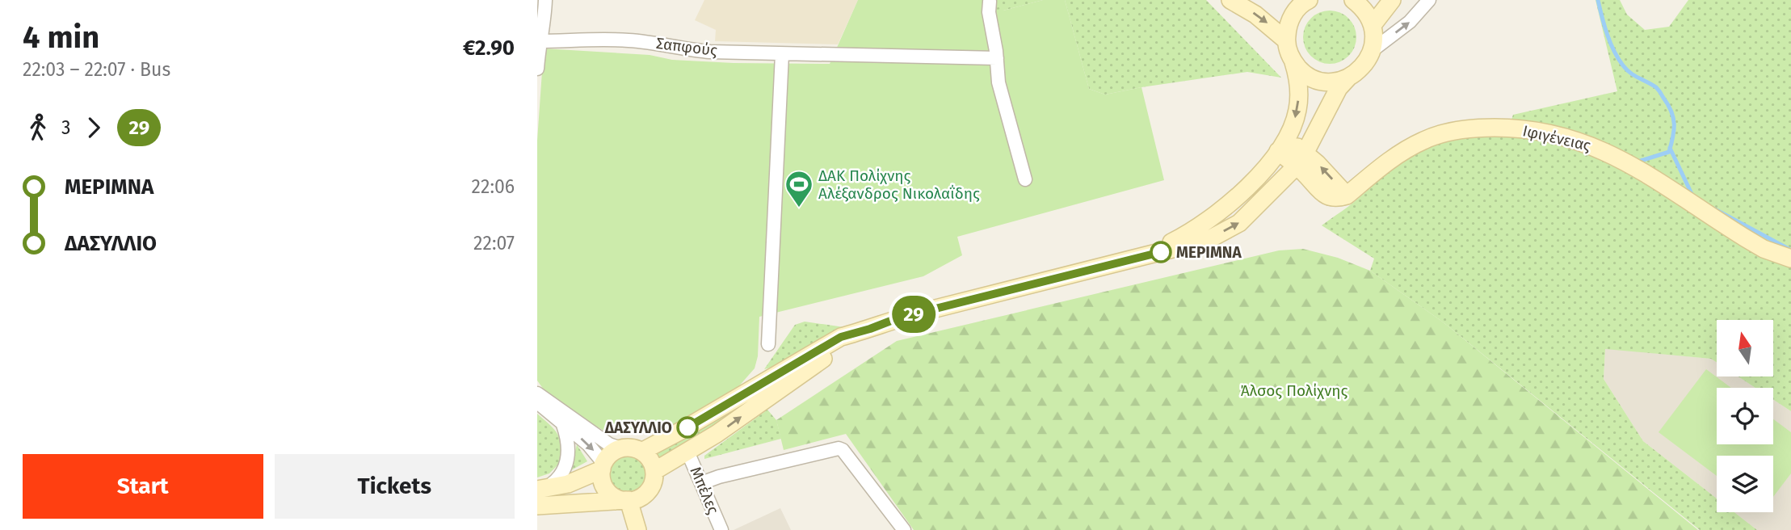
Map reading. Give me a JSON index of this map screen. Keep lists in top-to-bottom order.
{
  "streets": {
    "street": ["Σαπφούς", "Ιφιγένειας", "Μπέλες"]
  },
  "parks": ["Άλσος Πολίχνης"],
  "places": {
    "sports": ["ΔΑΚ Πολίχνης Αλέξανδρος Νικολαΐδης"],
    "other": ["ΜΕΡΙΜΝΑ", "ΔΑΣΥΛΛΙΟ"]
  },
  "lines": ["bus line 29"],
  "north": "top",
  "page": {
    "heading": ["4 min", "22:03 – 22:07 · Bus", "€2.90"],
    "on_map": "29",
    "legs": ["3", "29"],
    "list": [
      {
        "name": "ΜΕΡΙΜΝΑ",
        "value": "22:06"
      },
      {
        "name": "ΔΑΣΥΛΛΙΟ",
        "value": "22:07"
      }
    ],
    "buttons": ["Start", "Tickets"]
  }
}
